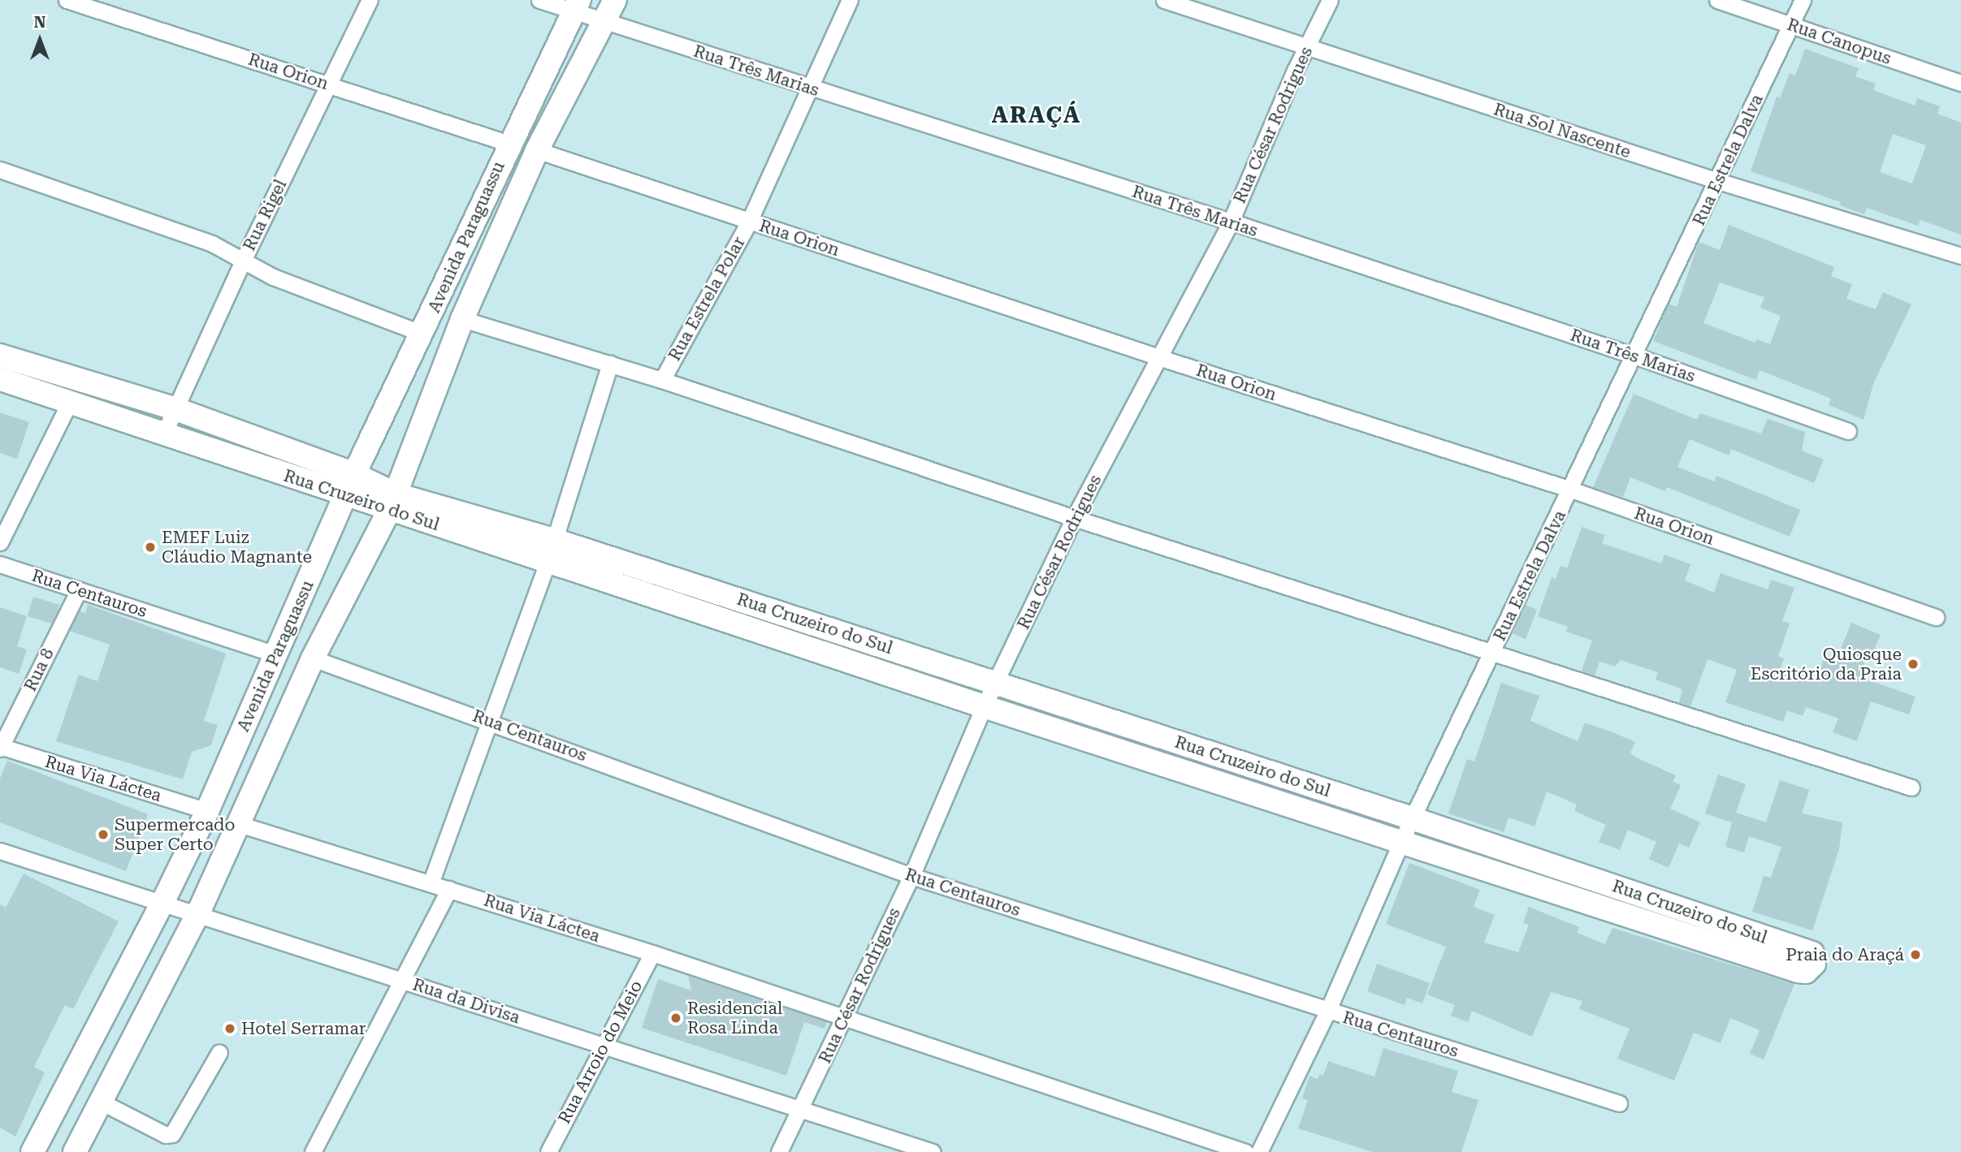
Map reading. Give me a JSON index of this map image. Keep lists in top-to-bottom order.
{
  "streets": {
    "street": [
      "Rua Canopus",
      "Rua Três Marias",
      "Rua Orion",
      "Rua César Rodrigues",
      "Rua Sol Nascente",
      "Rua Estrela Dalva",
      "Rua Rigel",
      "Avenida Paraguassu",
      "Rua Estrela Polar",
      "Rua Cruzeiro do Sul",
      "Rua Centauros",
      "Rua 8",
      "Rua Via Láctea",
      "Rua da Divisa",
      "Rua Arroio do Meio"
    ]
  },
  "crossings": [
    ["Rua Canopus", "Rua Estrela Dalva"],
    ["Rua Três Marias", "Rua César Rodrigues"],
    ["Rua Três Marias", "Rua Estrela Dalva"],
    ["Rua Três Marias", "Avenida Paraguassu"],
    ["Rua Três Marias", "Rua Estrela Polar"],
    ["Rua Orion", "Rua César Rodrigues"],
    ["Rua Orion", "Rua Estrela Dalva"],
    ["Rua Orion", "Rua Rigel"],
    ["Rua Orion", "Avenida Paraguassu"],
    ["Rua Orion", "Rua Estrela Polar"],
    ["Rua César Rodrigues", "Rua Sol Nascente"],
    ["Rua César Rodrigues", "Rua Cruzeiro do Sul"],
    ["Rua César Rodrigues", "Rua Centauros"],
    ["Rua César Rodrigues", "Rua Via Láctea"],
    ["Rua César Rodrigues", "Rua da Divisa"],
    ["Rua Sol Nascente", "Rua Estrela Dalva"],
    ["Rua Estrela Dalva", "Rua Cruzeiro do Sul"],
    ["Rua Estrela Dalva", "Rua Centauros"],
    ["Rua Rigel", "Rua Cruzeiro do Sul"],
    ["Avenida Paraguassu", "Rua Cruzeiro do Sul"],
    ["Avenida Paraguassu", "Rua Centauros"],
    ["Avenida Paraguassu", "Rua Via Láctea"],
    ["Avenida Paraguassu", "Rua da Divisa"],
    ["Rua Centauros", "Rua 8"],
    ["Rua 8", "Rua Via Láctea"],
    ["Rua Via Láctea", "Rua Arroio do Meio"],
    ["Rua da Divisa", "Rua Arroio do Meio"]
  ],
  "districts": ["ARAÇÁ"],
  "places": [
    "EMEF Luiz Cláudio Magnante",
    "Quiosque Escritório da Praia",
    "Supermercado Super Certo",
    "Praia do Araçá",
    "Residencial Rosa Linda",
    "Hotel Serramar"
  ],
  "north": "top"
}
